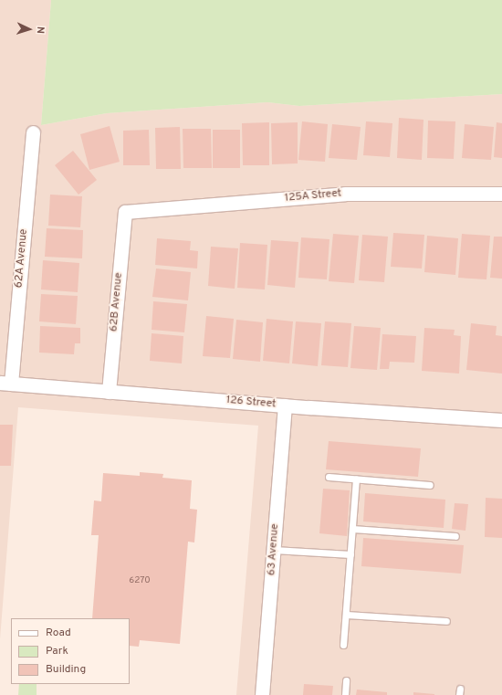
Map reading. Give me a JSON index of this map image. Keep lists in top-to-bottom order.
{
  "streets": {
    "street": [
      "125A Street",
      "62A Avenue",
      "62B Avenue",
      "126 Street",
      "63 Avenue"
    ]
  },
  "crossings": [
    ["125A Street", "62B Avenue"],
    ["62A Avenue", "126 Street"],
    ["62B Avenue", "126 Street"],
    ["126 Street", "63 Avenue"]
  ],
  "house_numbers": ["6270"],
  "legend": ["Road", "Park", "Building"],
  "north": "right"
}
